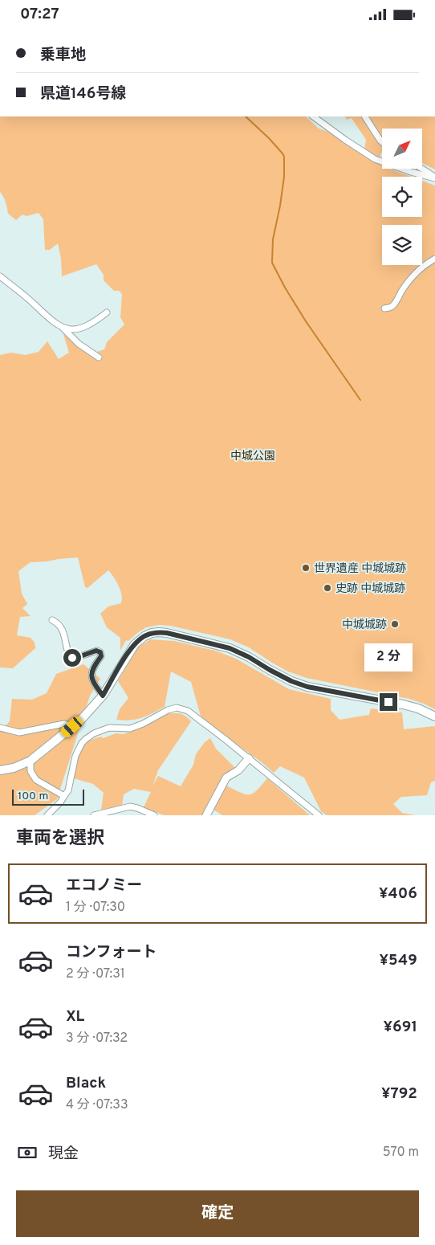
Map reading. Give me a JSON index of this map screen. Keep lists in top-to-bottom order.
{
  "parks": ["中城公園"],
  "places": ["世界遺産 中城城跡", "史跡 中城城跡", "中城城跡"],
  "scale_bar": "100 m",
  "north": "top right",
  "page": {
    "status": "07:27",
    "banner": ["乗車地", "県道146号線"],
    "bubble": "2 分",
    "scale": "100 m",
    "heading": "車両を選択",
    "list": [
      {
        "name": "エコノミー",
        "note": "1 分 · 07:30",
        "value": "¥406"
      },
      {
        "name": "コンフォート",
        "note": "2 分 · 07:31",
        "value": "¥549"
      },
      {
        "name": "XL",
        "note": "3 分 · 07:32",
        "value": "¥691"
      },
      {
        "name": "Black",
        "note": "4 分 · 07:33",
        "value": "¥792"
      }
    ],
    "pay": ["現金", "570 m"],
    "buttons": "確定"
  }
}
